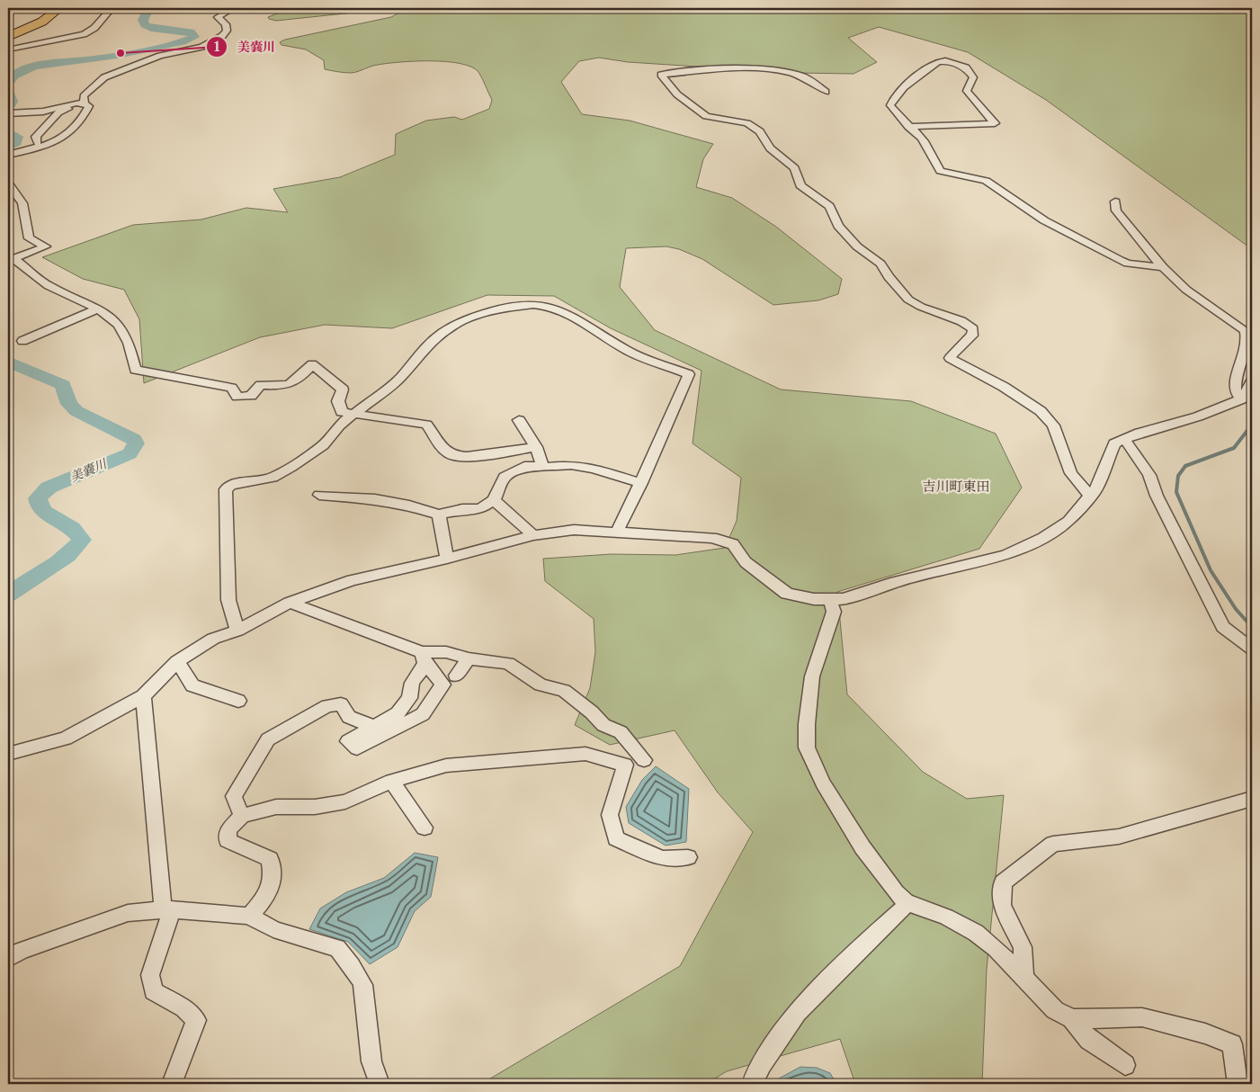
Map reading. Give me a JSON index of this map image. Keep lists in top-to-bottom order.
{
  "districts": ["吉川町東田"],
  "water": ["美嚢川"],
  "places": ["美嚢川"]
}
